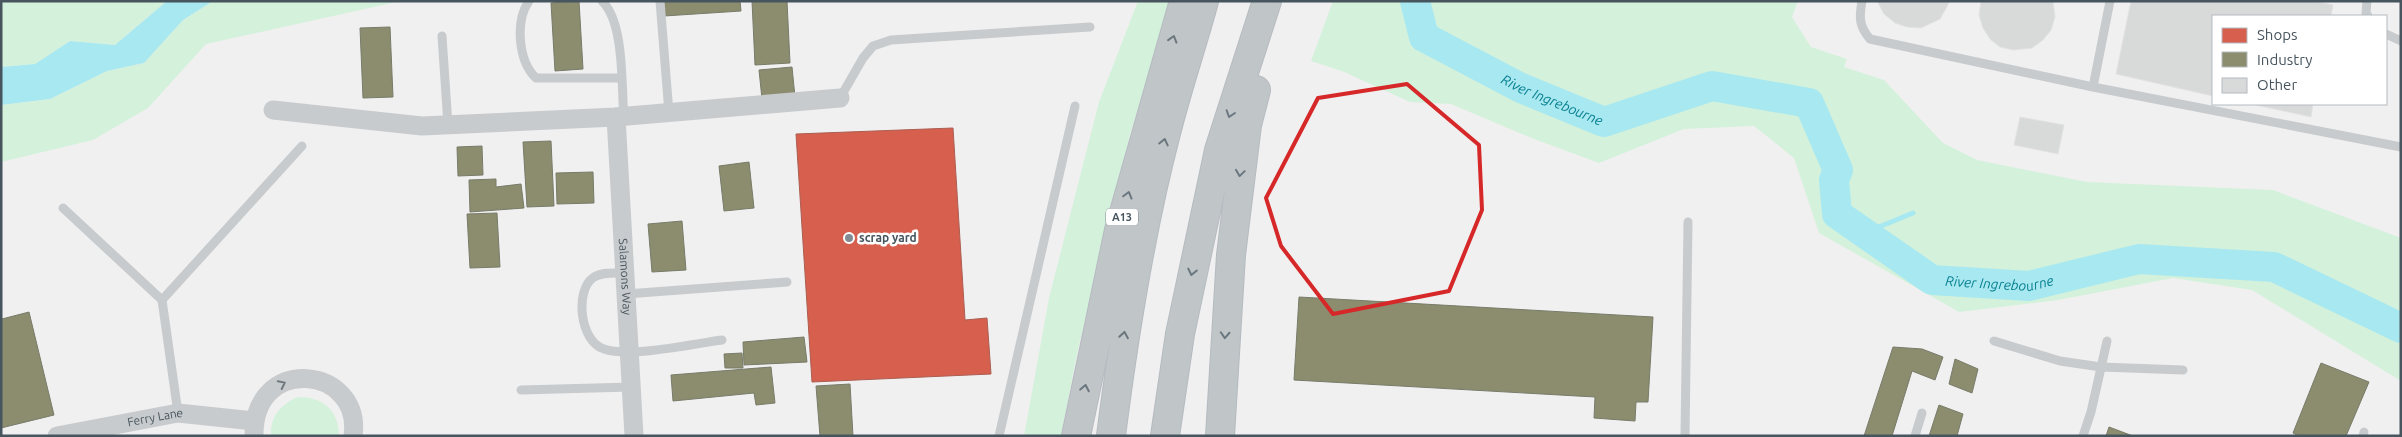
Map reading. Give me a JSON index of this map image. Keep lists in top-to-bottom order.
{
  "streets": {
    "highway": ["A13"],
    "street": ["Salamons Way", "Ferry Lane"]
  },
  "water": ["River Ingrebourne"],
  "places": ["scrap yard"],
  "legend": ["Shops", "Industry", "Other"]
}
